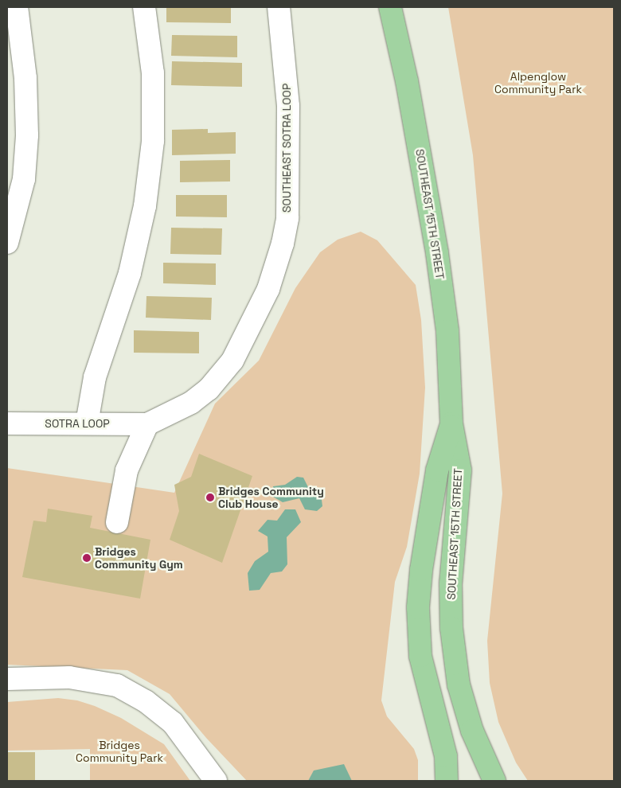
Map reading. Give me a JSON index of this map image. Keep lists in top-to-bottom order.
{
  "streets": {
    "main road": ["SOUTHEAST 15TH STREET"],
    "street": ["SOUTHEAST SOTRA LOOP", "SOTRA LOOP"]
  },
  "crossings": [
    ["SOUTHEAST SOTRA LOOP", "SOTRA LOOP"]
  ],
  "parks": ["Alpenglow Community Park", "Bridges Community Park"],
  "places": ["Bridges Community Club House", "Bridges Community Gym"]
}
